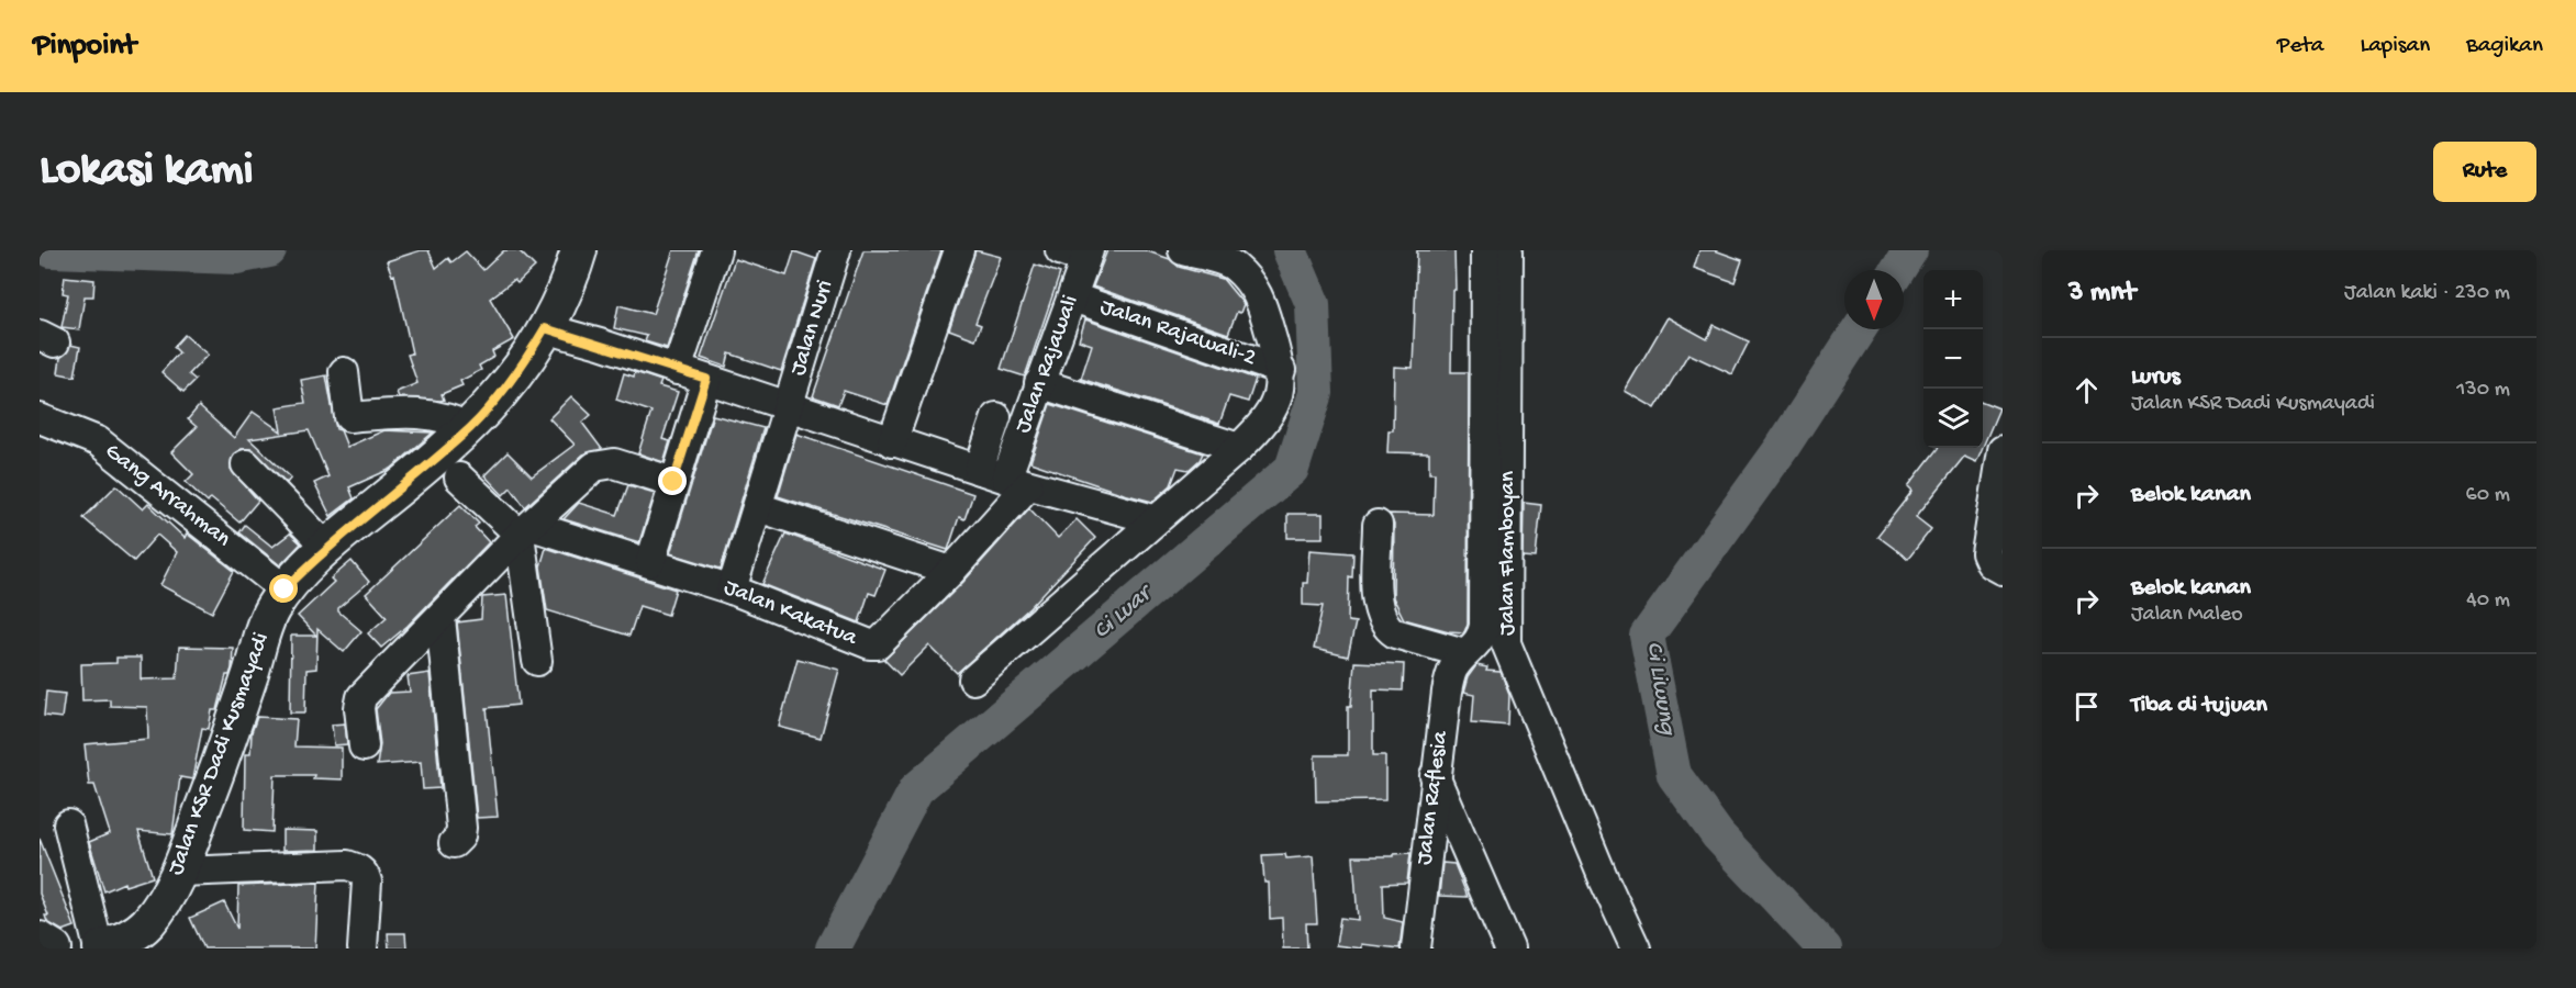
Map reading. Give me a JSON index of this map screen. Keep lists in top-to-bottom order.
{
  "streets": {
    "main road": ["Jalan KSR Dadi Kusmayadi"],
    "street": [
      "Jalan Nuri",
      "Jalan Rajawali-2",
      "Jalan Rajawali",
      "Gang Arrahman",
      "Jalan Flamboyan",
      "Jalan Kakatua",
      "Jalan Raflesia"
    ]
  },
  "crossings": [
    ["Jalan Nuri", "Jalan Kakatua"],
    ["Jalan Rajawali-2", "Jalan Rajawali"],
    ["Jalan Rajawali", "Jalan Kakatua"],
    ["Gang Arrahman", "Jalan KSR Dadi Kusmayadi"],
    ["Jalan Flamboyan", "Jalan Raflesia"]
  ],
  "water": ["Ci Luar", "Ci Liwung"],
  "north": "bottom",
  "page": {
    "header": "Pinpoint",
    "nav": ["Peta", "Lapisan", "Bagikan"],
    "buttons": "Rute",
    "title": "Lokasi kami",
    "heading": ["3 mnt", "Jalan kaki · 230 m"],
    "map_buttons": ["+", "−"],
    "list": [
      ["Lurus", "Jalan KSR Dadi Kusmayadi", "130 m"],
      ["Belok kanan", "60 m"],
      ["Belok kanan", "Jalan Maleo", "40 m"],
      "Tiba di tujuan"
    ]
  }
}
